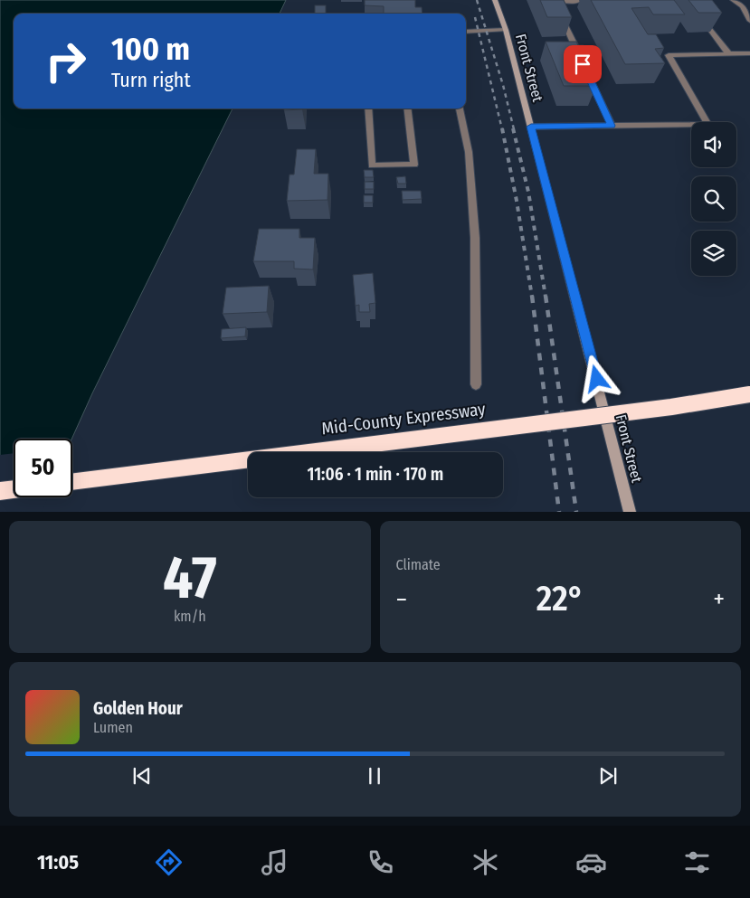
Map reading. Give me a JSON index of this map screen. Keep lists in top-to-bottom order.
{
  "streets": {
    "highway": ["Mid-County Expressway"],
    "main road": ["Front Street"]
  },
  "page": {
    "turn": ["100 m", "Turn right"],
    "limit": "50",
    "trip": "11:06 · 1 min · 170 m",
    "tile": [
      ["47", "km/h"],
      "Climate"
    ],
    "heat": ["−", "22°", "+"],
    "song": ["Golden Hour", "Lumen"],
    "tabs": "11:05"
  }
}
